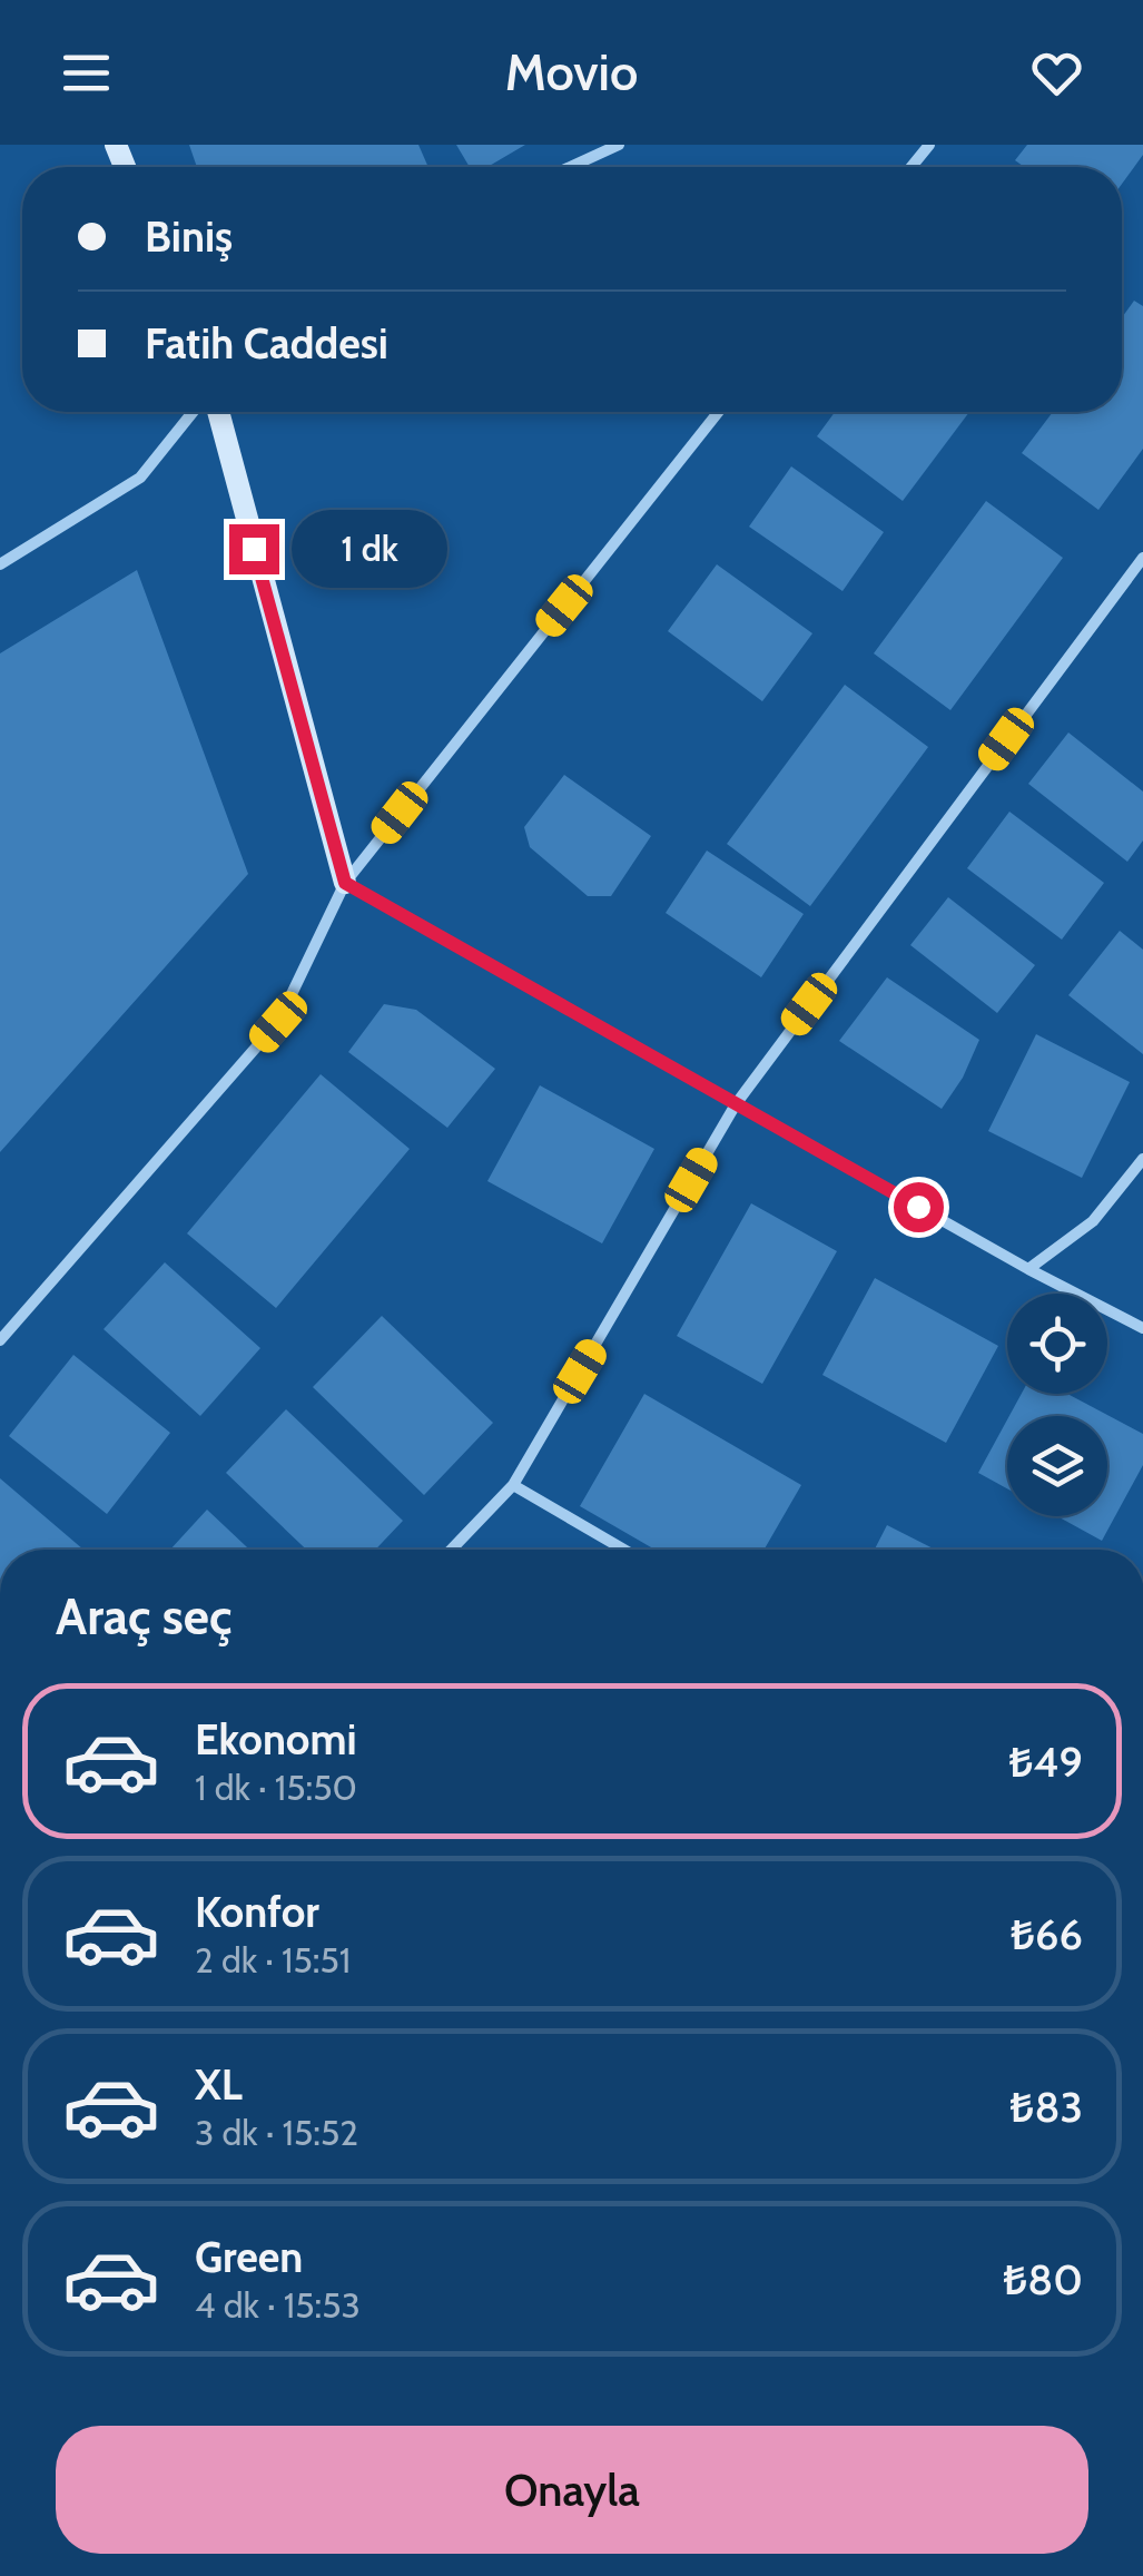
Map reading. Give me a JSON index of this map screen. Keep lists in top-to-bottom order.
{
  "page": {
    "header": "Movio",
    "banner": ["Biniş", "Fatih Caddesi"],
    "bubble": "1 dk",
    "heading": "Araç seç",
    "list": [
      {
        "name": "Ekonomi",
        "note": "1 dk · 15:50",
        "value": "₺49"
      },
      {
        "name": "Konfor",
        "note": "2 dk · 15:51",
        "value": "₺66"
      },
      {
        "name": "XL",
        "note": "3 dk · 15:52",
        "value": "₺83"
      },
      {
        "name": "Green",
        "note": "4 dk · 15:53",
        "value": "₺80"
      }
    ],
    "buttons": "Onayla"
  }
}
